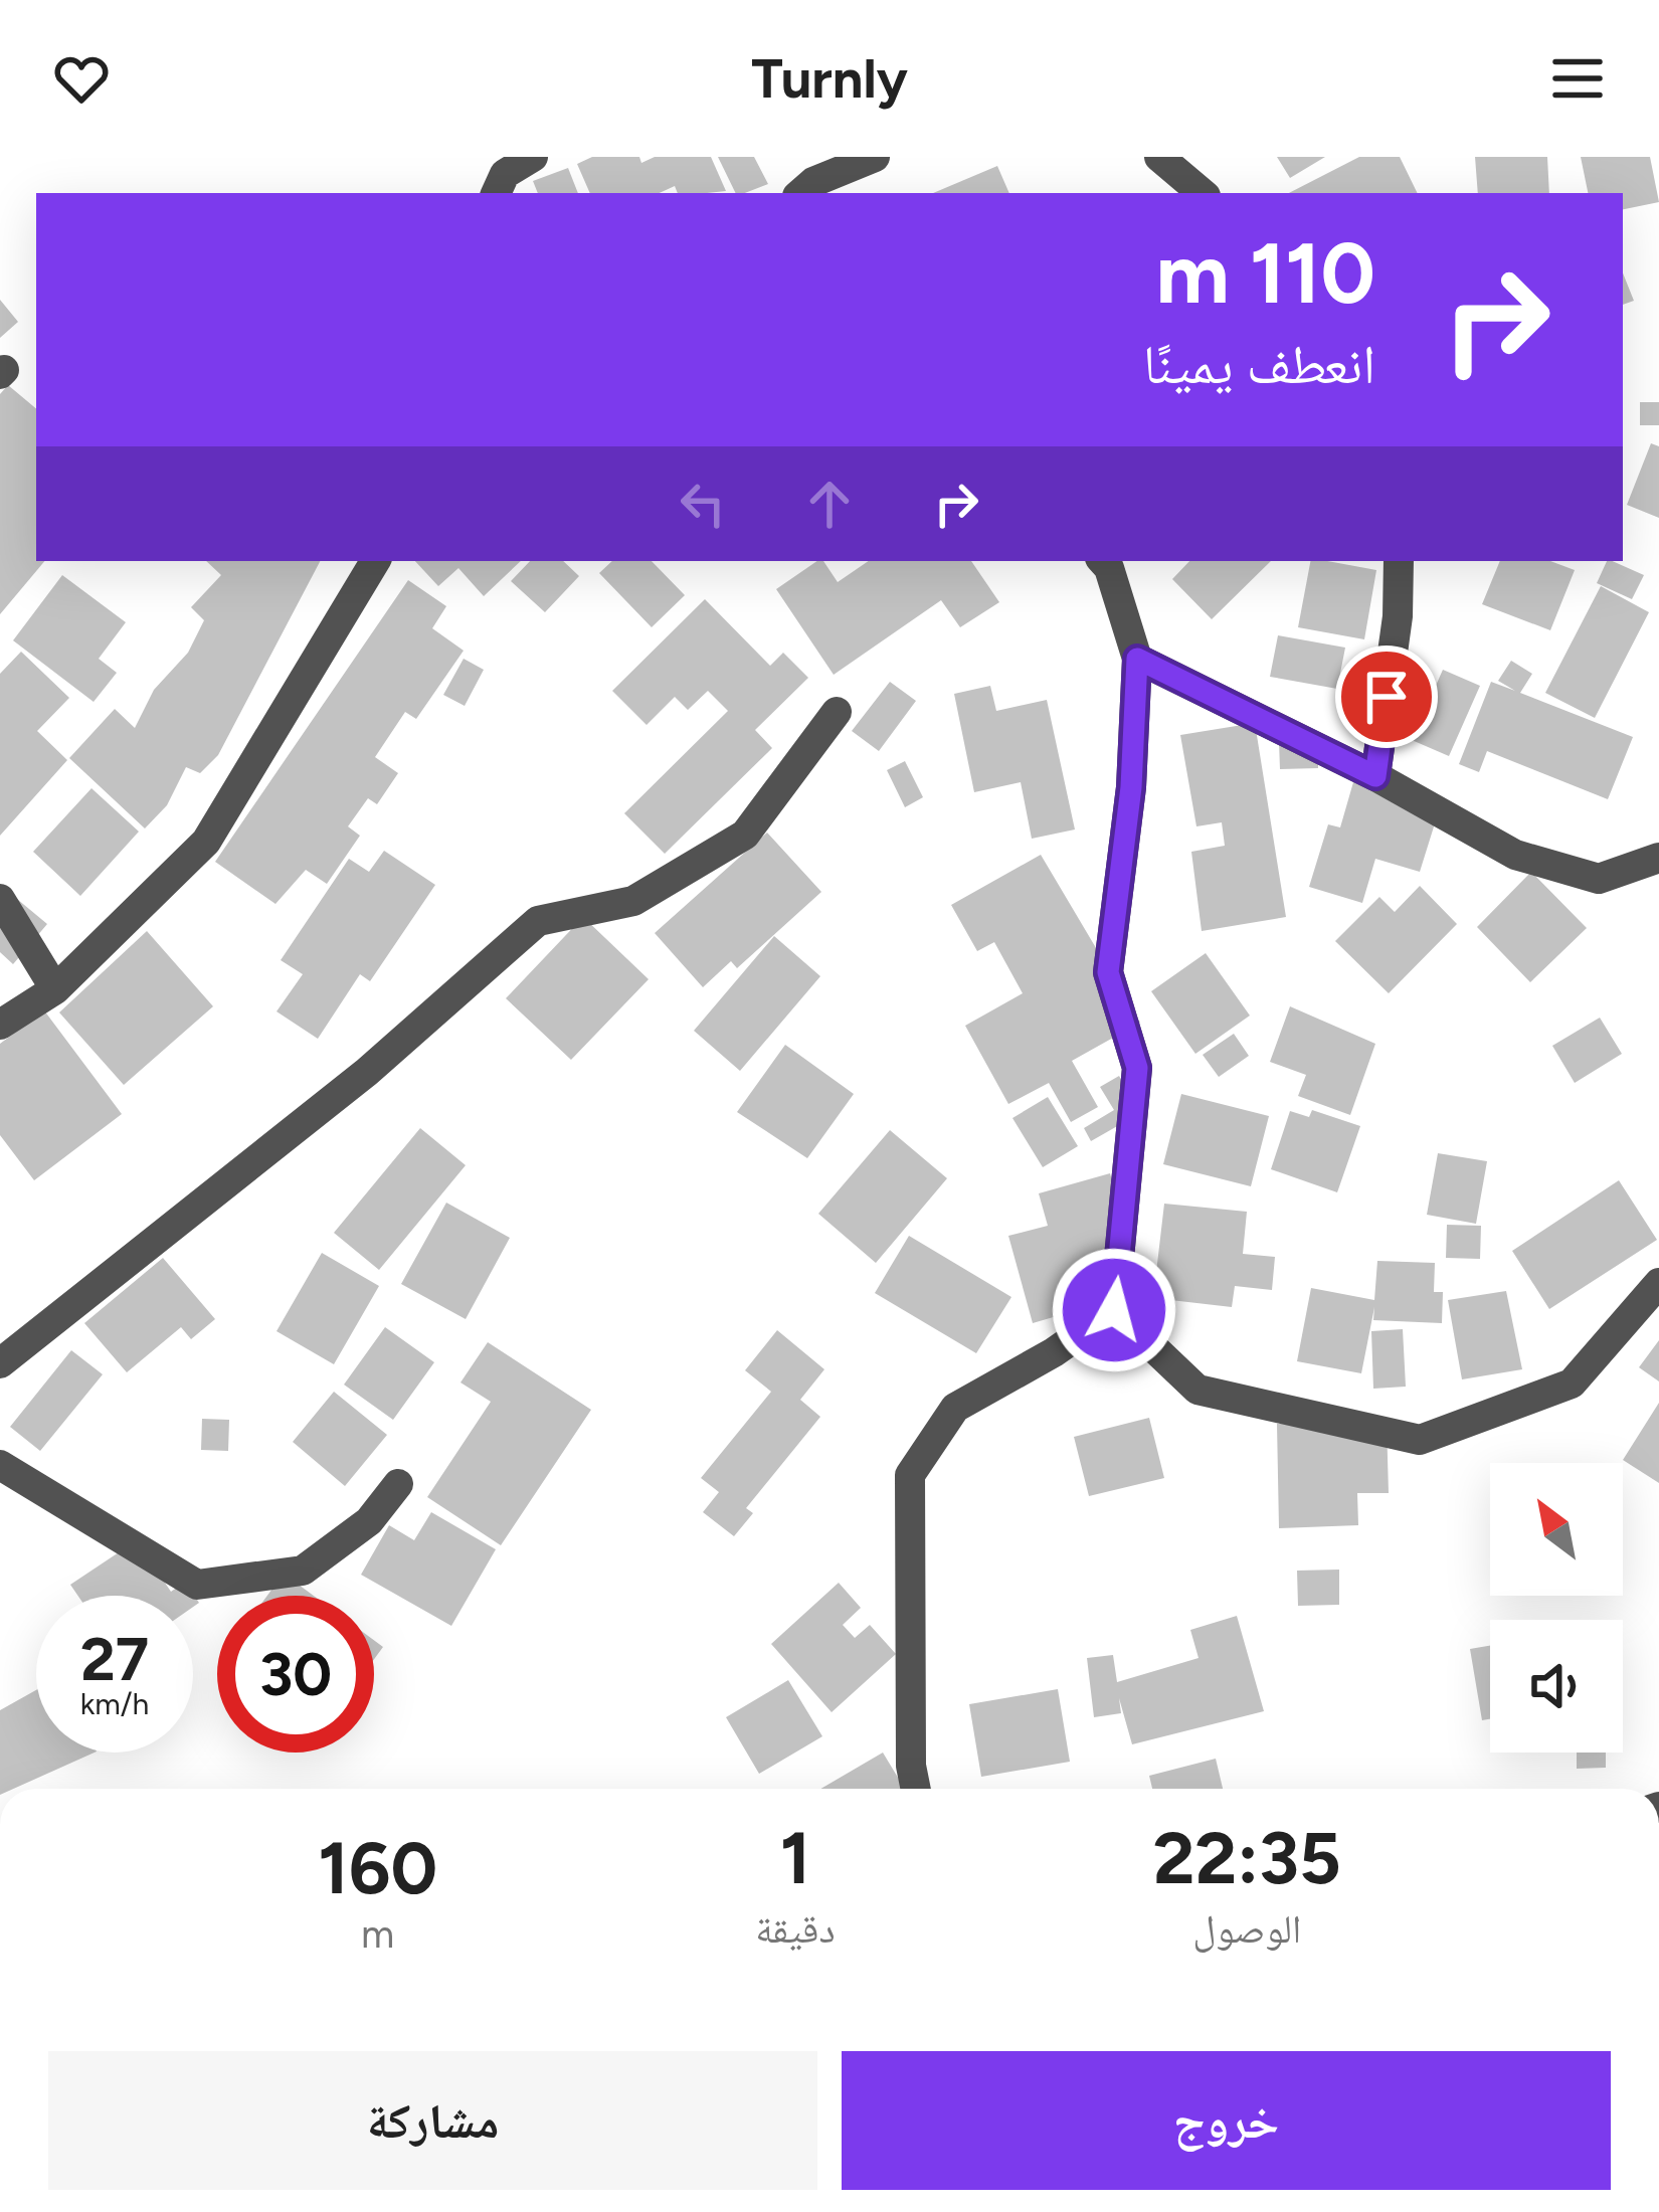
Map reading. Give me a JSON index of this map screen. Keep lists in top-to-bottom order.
{
  "north": "top left",
  "page": {
    "header": "Turnly",
    "turn": ["110 m", "انعطف يمينًا"],
    "speed": "27 km/h",
    "limit": "30",
    "eta": [
      "22:35",
      "الوصول",
      "1",
      "دقيقة",
      "160",
      "m"
    ],
    "buttons": ["خروج", "مشاركة"]
  }
}
